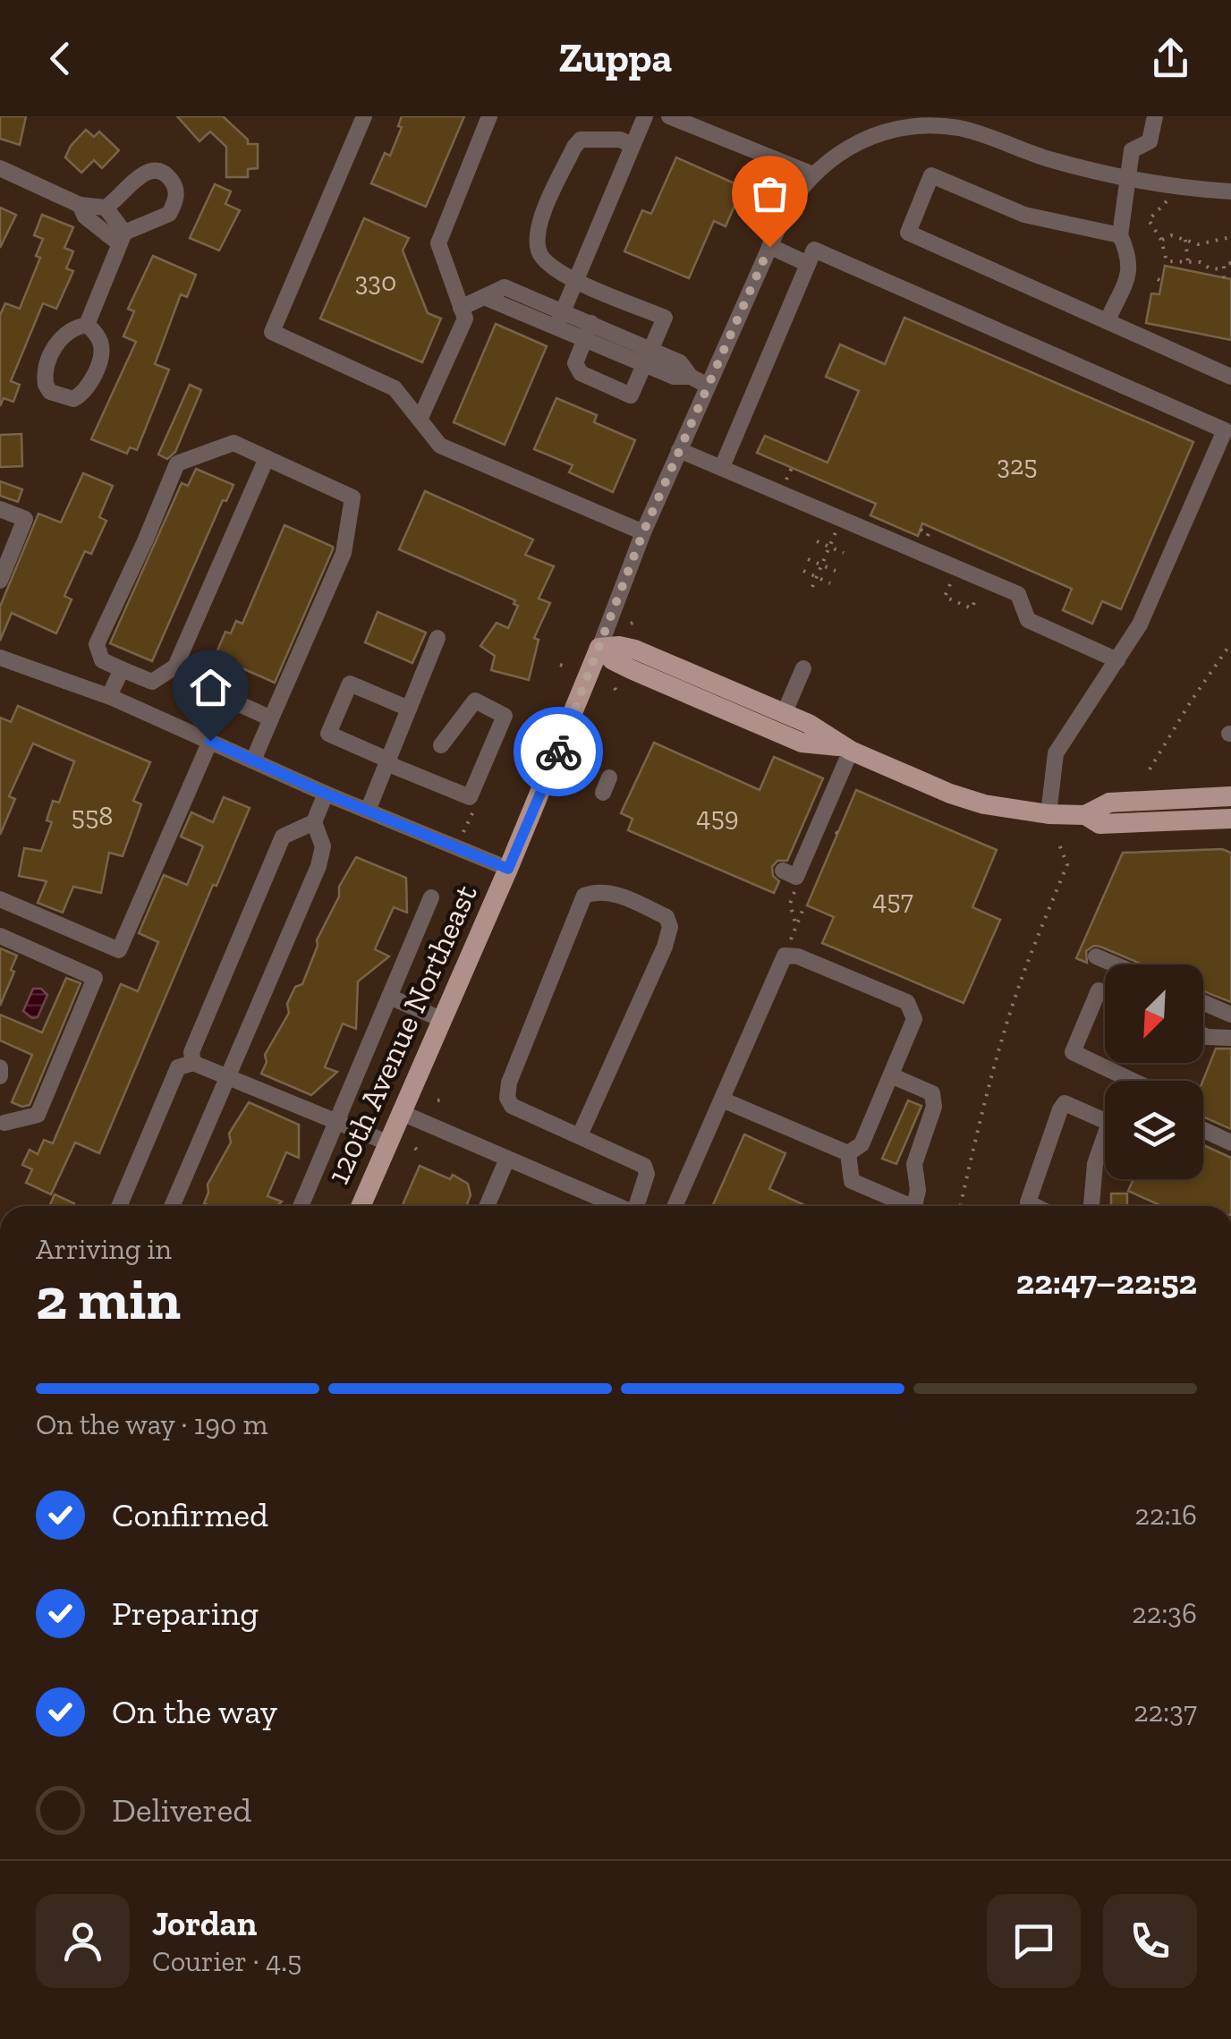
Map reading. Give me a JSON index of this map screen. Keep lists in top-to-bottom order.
{
  "streets": {
    "main road": ["120th Avenue Northeast"]
  },
  "house_numbers": [
    "330",
    "325",
    "558",
    "459",
    "457"
  ],
  "north": "bottom left",
  "page": {
    "header": "Zuppa",
    "heading": ["2 min", "Arriving in", "22:47–22:52"],
    "panel": ["Jordan", "Courier · 4.5"],
    "bar": "On the way · 190 m",
    "list": [
      ["Confirmed", "22:16"],
      ["Preparing", "22:36"],
      ["On the way", "22:37"],
      "Delivered"
    ]
  }
}
